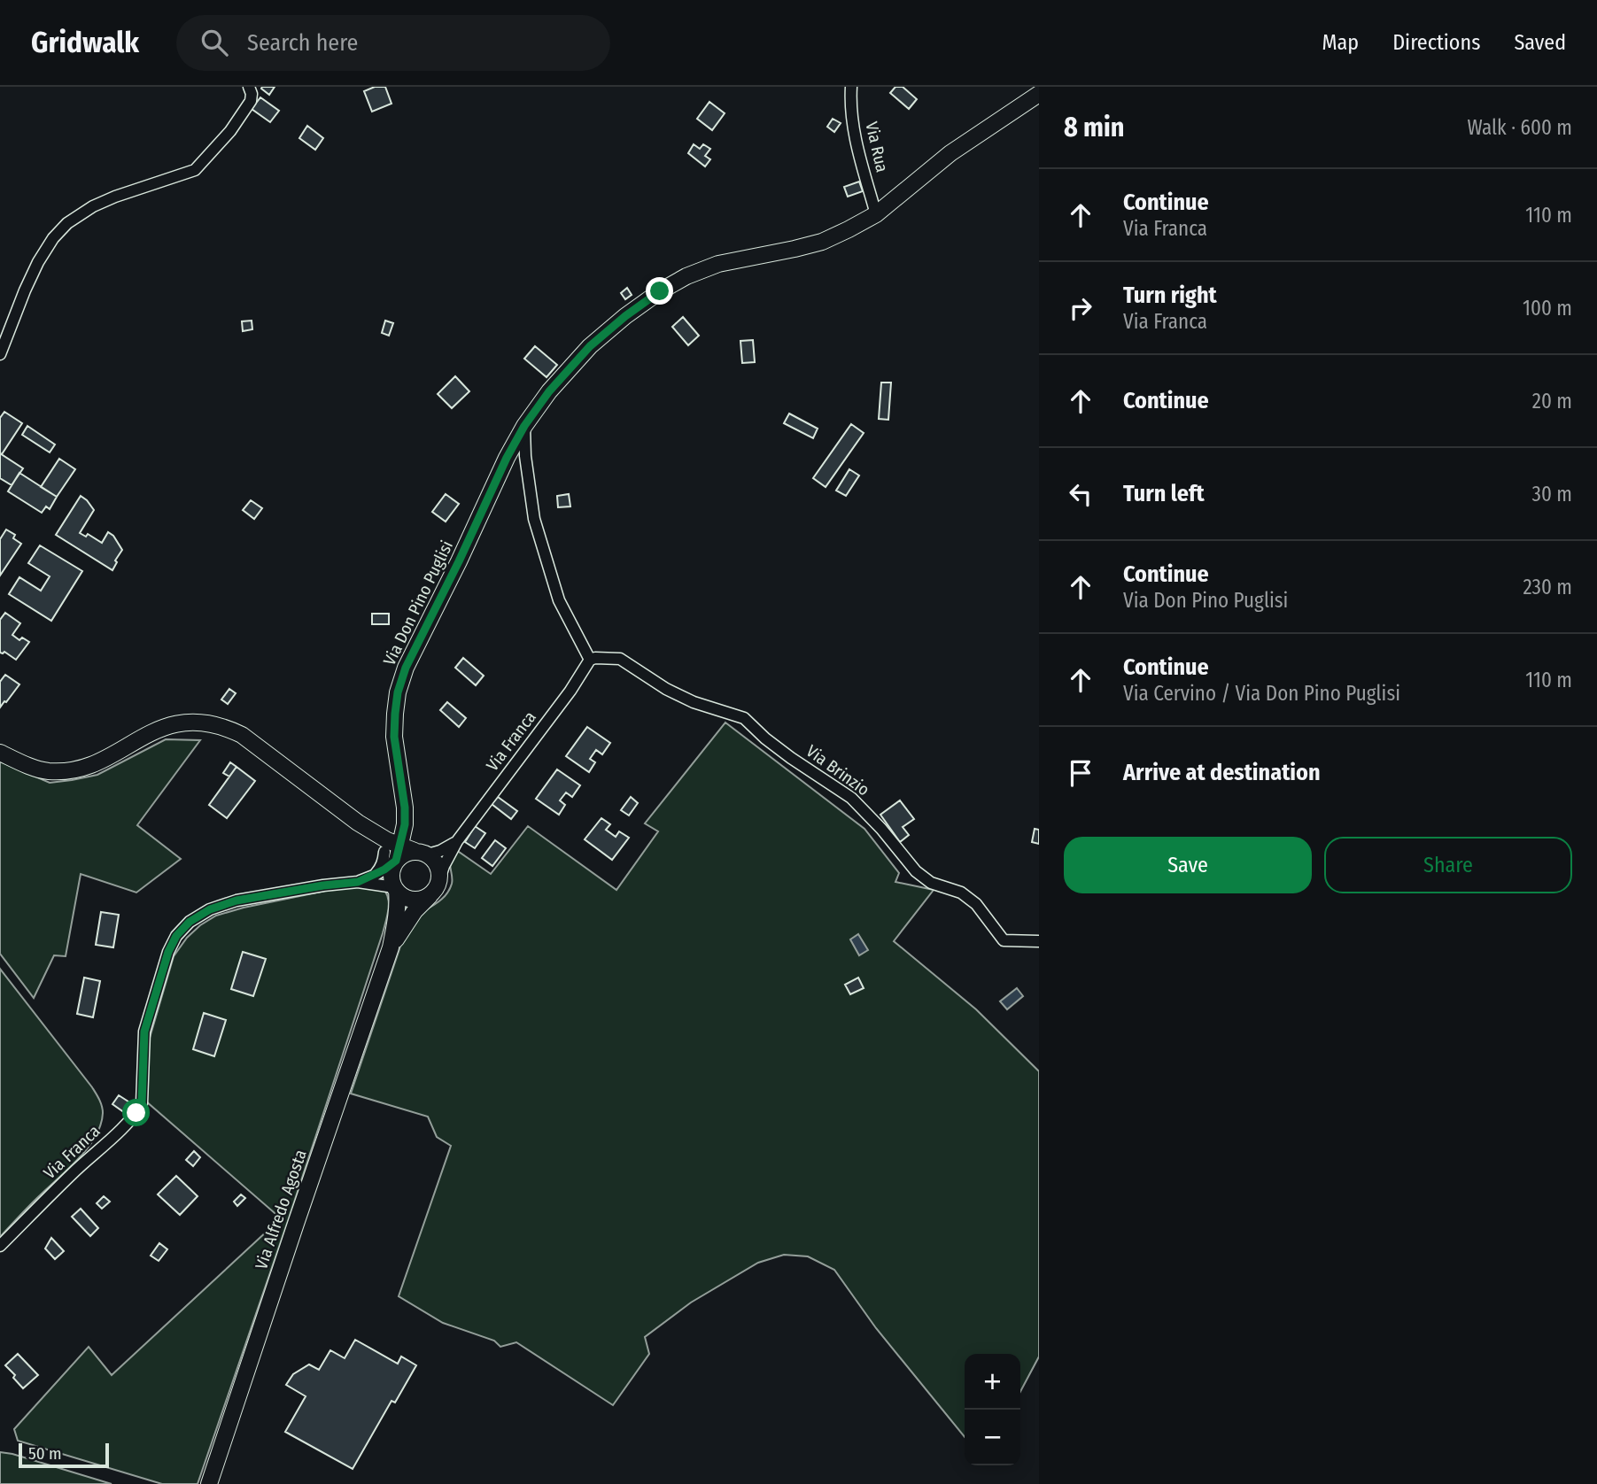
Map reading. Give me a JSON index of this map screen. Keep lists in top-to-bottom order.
{
  "streets": {
    "street": [
      "Via Rua",
      "Via Don Pino Puglisi",
      "Via Franca",
      "Via Brinzio",
      "Via Alfredo Agosta"
    ]
  },
  "crossings": [
    ["Via Rua", "Via Don Pino Puglisi"],
    ["Via Don Pino Puglisi", "Via Alfredo Agosta"],
    ["Via Franca", "Via Brinzio"],
    ["Via Franca", "Via Alfredo Agosta"]
  ],
  "scale_bar": "50 m",
  "page": {
    "header": "Gridwalk",
    "search": "Search here",
    "nav": ["Map", "Directions", "Saved"],
    "heading": ["8 min", "Walk · 600 m"],
    "list": [
      ["Continue", "Via Franca", "110 m"],
      ["Turn right", "Via Franca", "100 m"],
      ["Continue", "20 m"],
      ["Turn left", "30 m"],
      ["Continue", "Via Don Pino Puglisi", "230 m"],
      ["Continue", "Via Cervino / Via Don Pino Puglisi", "110 m"],
      "Arrive at destination"
    ],
    "buttons": ["Save", "Share"],
    "map_buttons": ["+", "−"],
    "scale": "50 m"
  }
}
